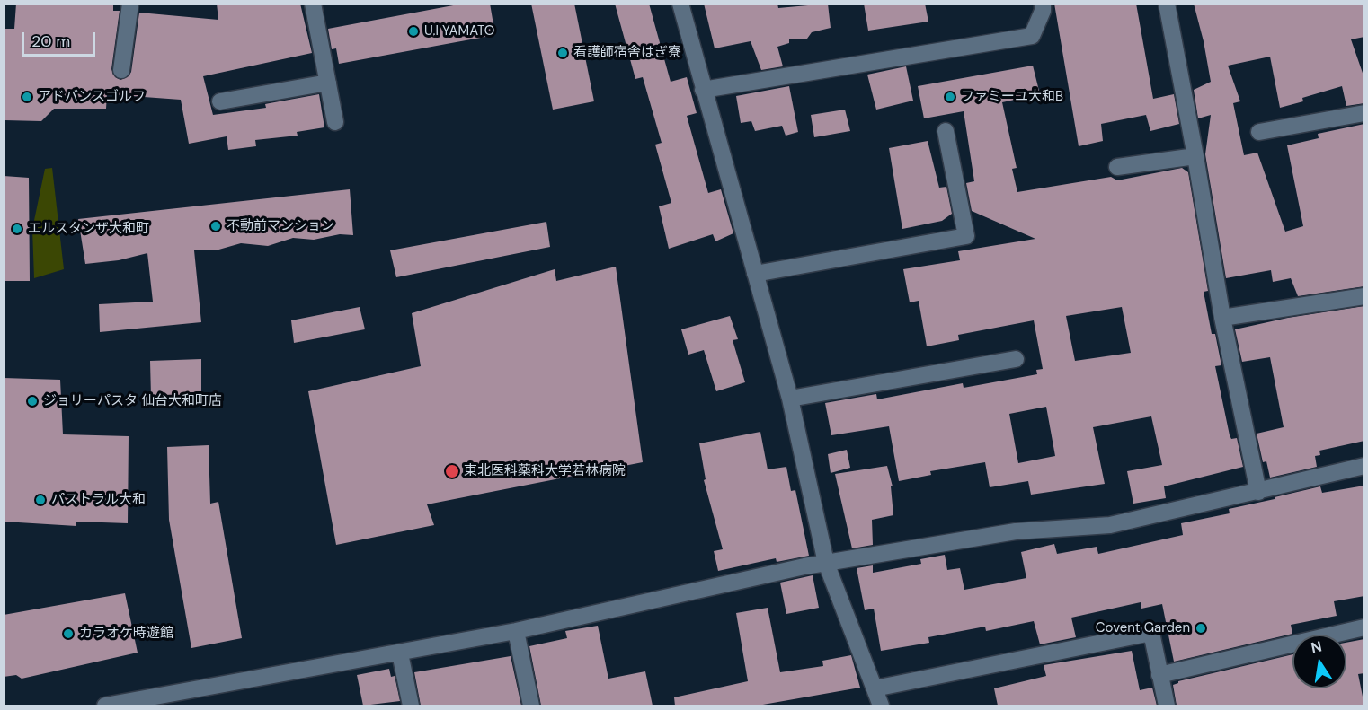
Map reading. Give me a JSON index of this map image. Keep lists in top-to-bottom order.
{
  "places": [
    "U.I YAMATO",
    "看護師宿舎はぎ寮",
    "アドバンスゴルフ",
    "ファミーユ大和B",
    "不動前マンション",
    "エルスタンザ大和町",
    "ジョリーパスタ 仙台大和町店",
    "東北医科薬科大学若林病院",
    "パストラル大和",
    "Covent Garden",
    "カラオケ時遊館"
  ],
  "scale_bar": "20 m",
  "north": "top"
}
